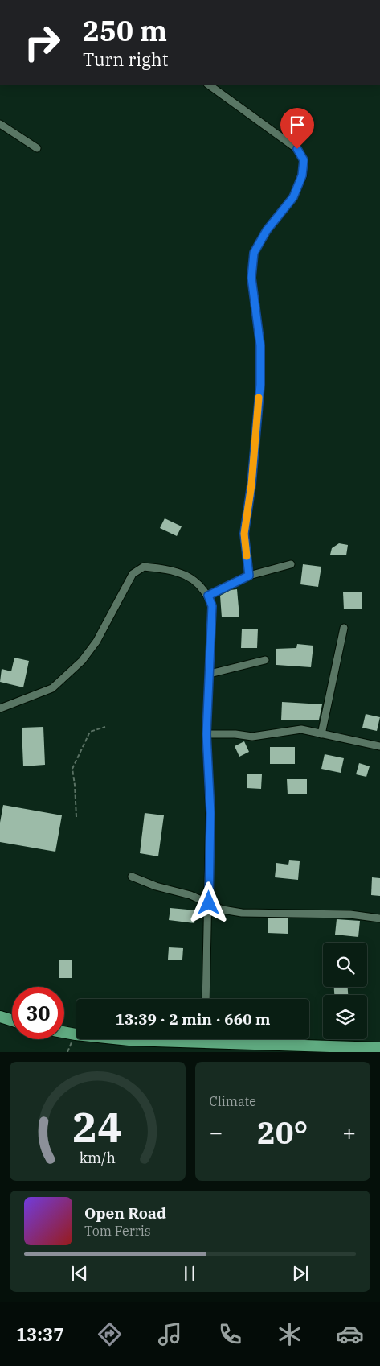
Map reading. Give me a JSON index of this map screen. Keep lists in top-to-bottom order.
{
  "page": {
    "turn": ["250 m", "Turn right"],
    "limit": "30",
    "trip": "13:39 · 2 min · 660 m",
    "tile": "Climate",
    "heat": ["−", "20°", "+"],
    "song": ["Open Road", "Tom Ferris"],
    "tabs": "13:37",
    "gauge": ["24", "km/h"]
  }
}
